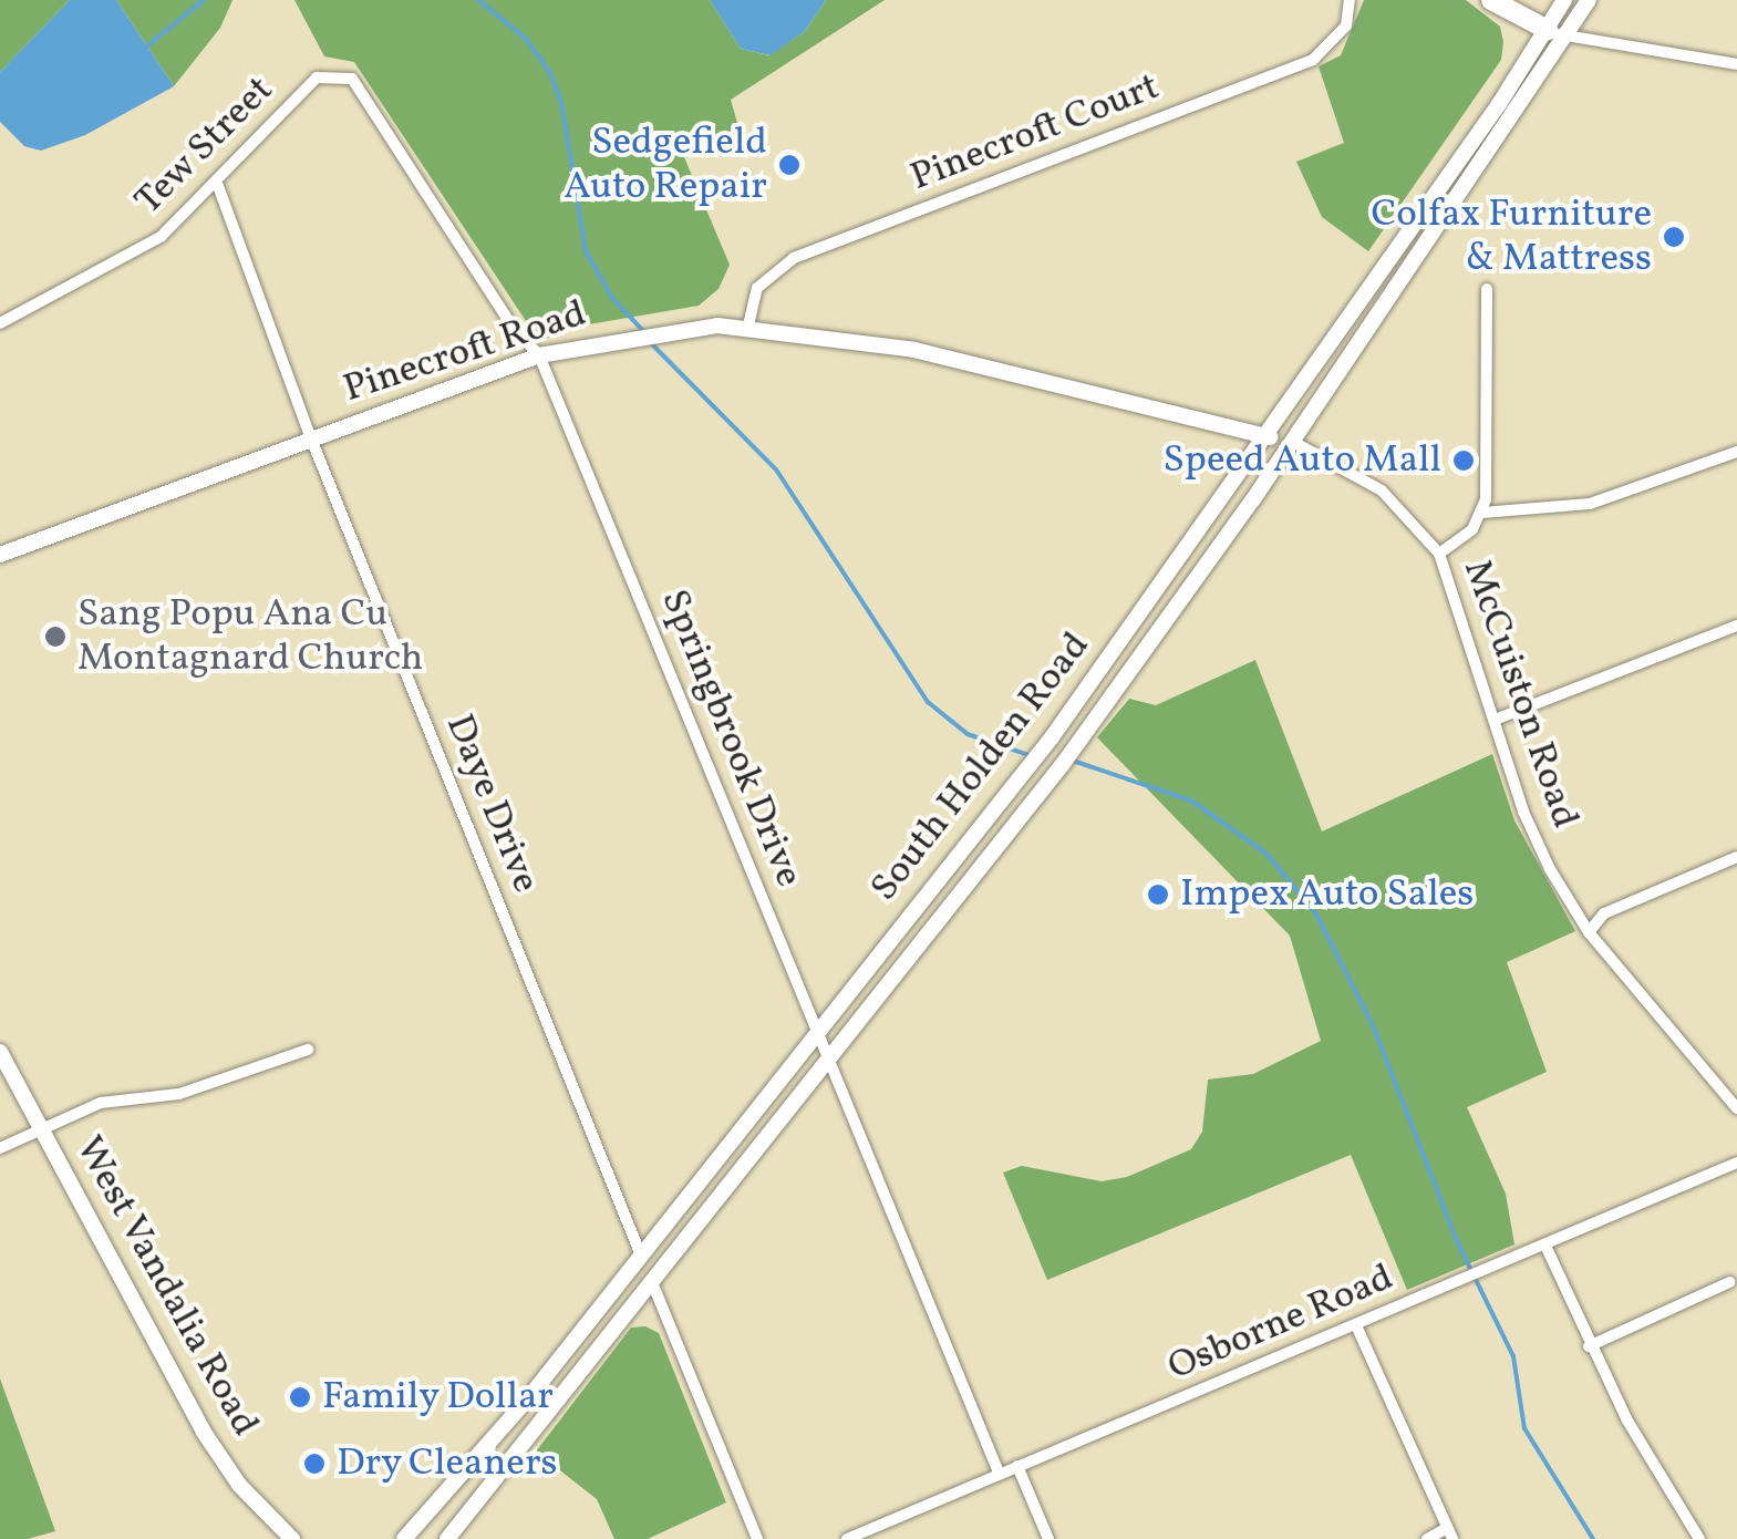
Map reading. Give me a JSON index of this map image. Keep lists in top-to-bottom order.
{
  "streets": {
    "main road": ["Pinecroft Road", "South Holden Road", "West Vandalia Road"],
    "street": [
      "Pinecroft Court",
      "Tew Street",
      "McCuiston Road",
      "Springbrook Drive",
      "Daye Drive",
      "Osborne Road"
    ]
  },
  "crossings": [
    ["Pinecroft Court", "Pinecroft Road"],
    ["Tew Street", "Springbrook Drive"],
    ["Tew Street", "Daye Drive"],
    ["Pinecroft Road", "McCuiston Road"],
    ["Pinecroft Road", "Springbrook Drive"],
    ["Pinecroft Road", "South Holden Road"],
    ["Pinecroft Road", "Daye Drive"],
    ["McCuiston Road", "South Holden Road"],
    ["Springbrook Drive", "South Holden Road"],
    ["Springbrook Drive", "Osborne Road"],
    ["South Holden Road", "Daye Drive"]
  ],
  "places": [
    "Sedgefield Auto Repair",
    "Colfax Furniture & Mattress",
    "Speed Auto Mall",
    "Sang Popu Ana Cu Montagnard Church",
    "Impex Auto Sales",
    "Family Dollar",
    "Dry Cleaners"
  ]
}
